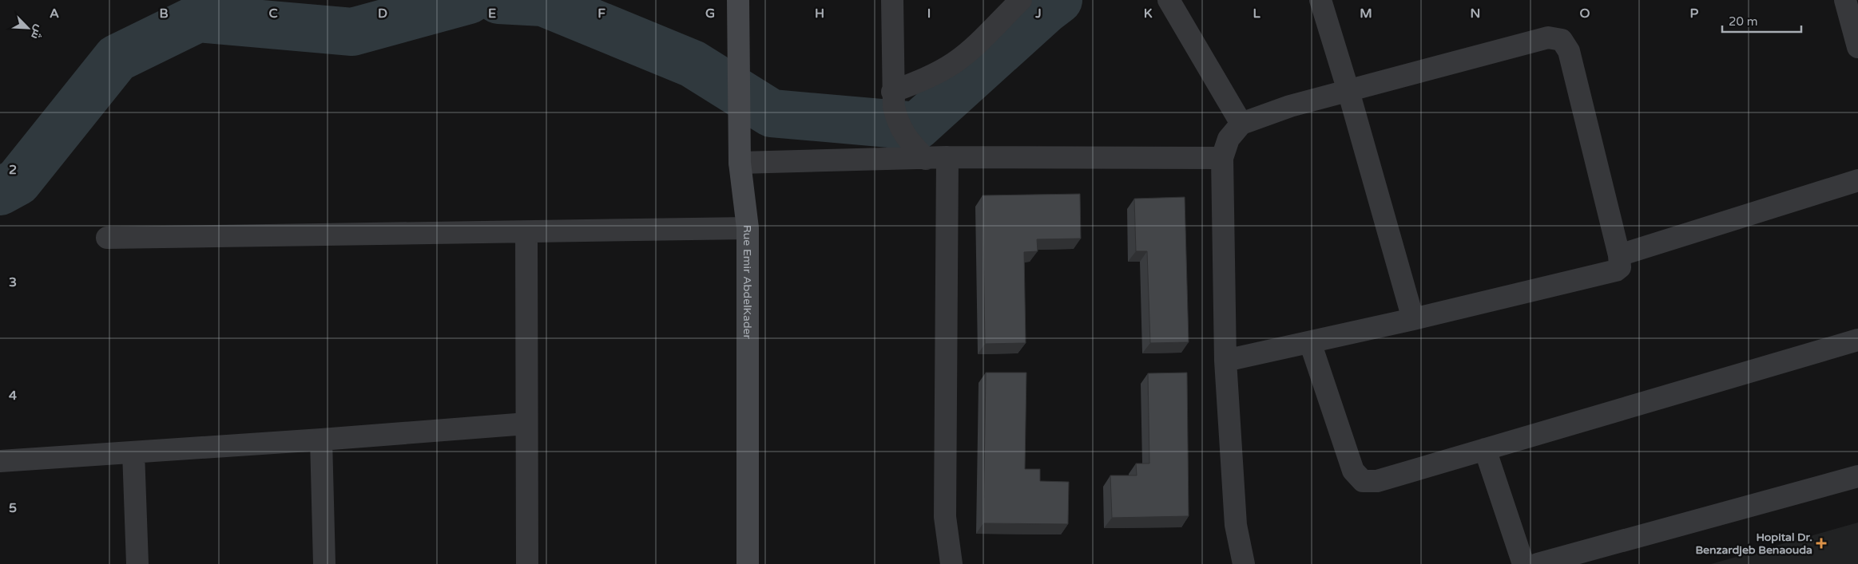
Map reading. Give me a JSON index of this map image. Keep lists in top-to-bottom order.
{
  "streets": {
    "main road": ["Rue Emir AbdelKader"]
  },
  "places": {
    "health": ["Hopital Dr. Benzardjeb Benaouda"]
  },
  "scale_bar": "20 m",
  "north": "bottom right",
  "grid": {
    "columns": [
      "A",
      "B",
      "C",
      "D",
      "E",
      "F",
      "G",
      "H",
      "I",
      "J",
      "K",
      "L",
      "M",
      "N",
      "O",
      "P"
    ],
    "rows": [
      "2",
      "3",
      "4",
      "5"
    ]
  }
}
